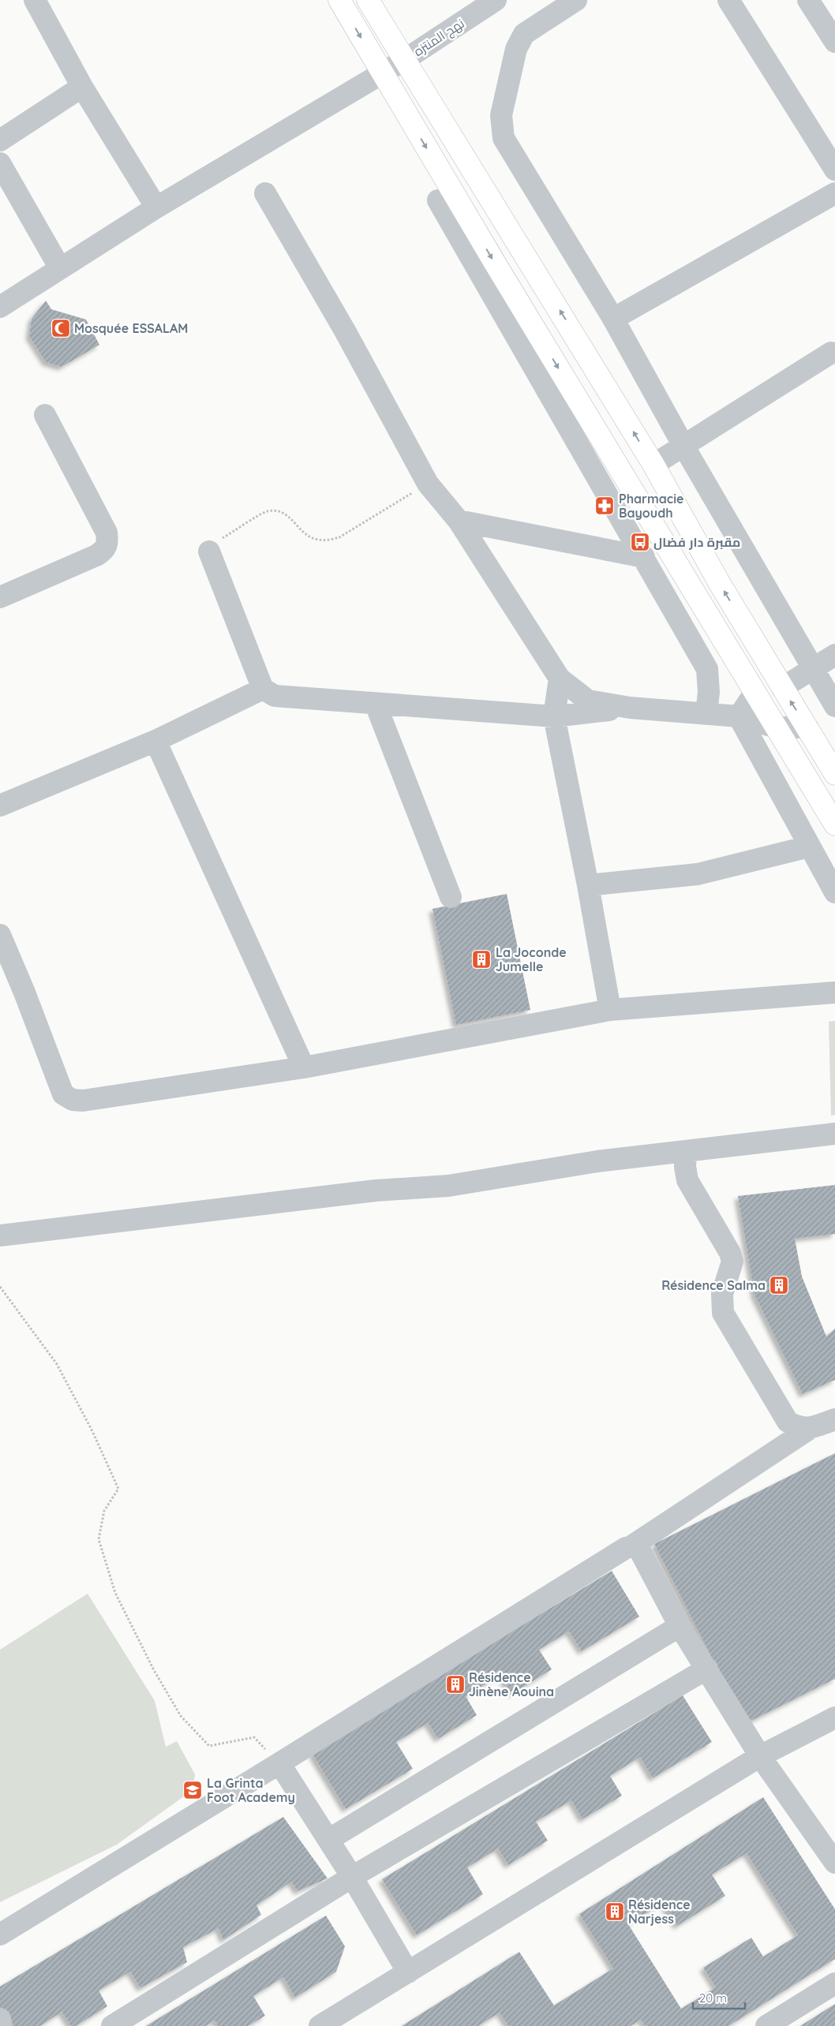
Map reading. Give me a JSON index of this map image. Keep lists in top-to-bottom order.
{
  "streets": {
    "street": ["نهج المنتزه"]
  },
  "places": {
    "mosque": ["Mosquée ESSALAM"],
    "pharmacy": ["Pharmacie Bayoudh"],
    "bus stop": ["مقبرة دار فضال"],
    "building": [
      "La Joconde Jumelle",
      "Résidence Salma",
      "Résidence Jinène Aouina",
      "Résidence Narjess"
    ],
    "school or university": ["La Grinta Foot Academy"]
  },
  "scale_bar": "20 m"
}
